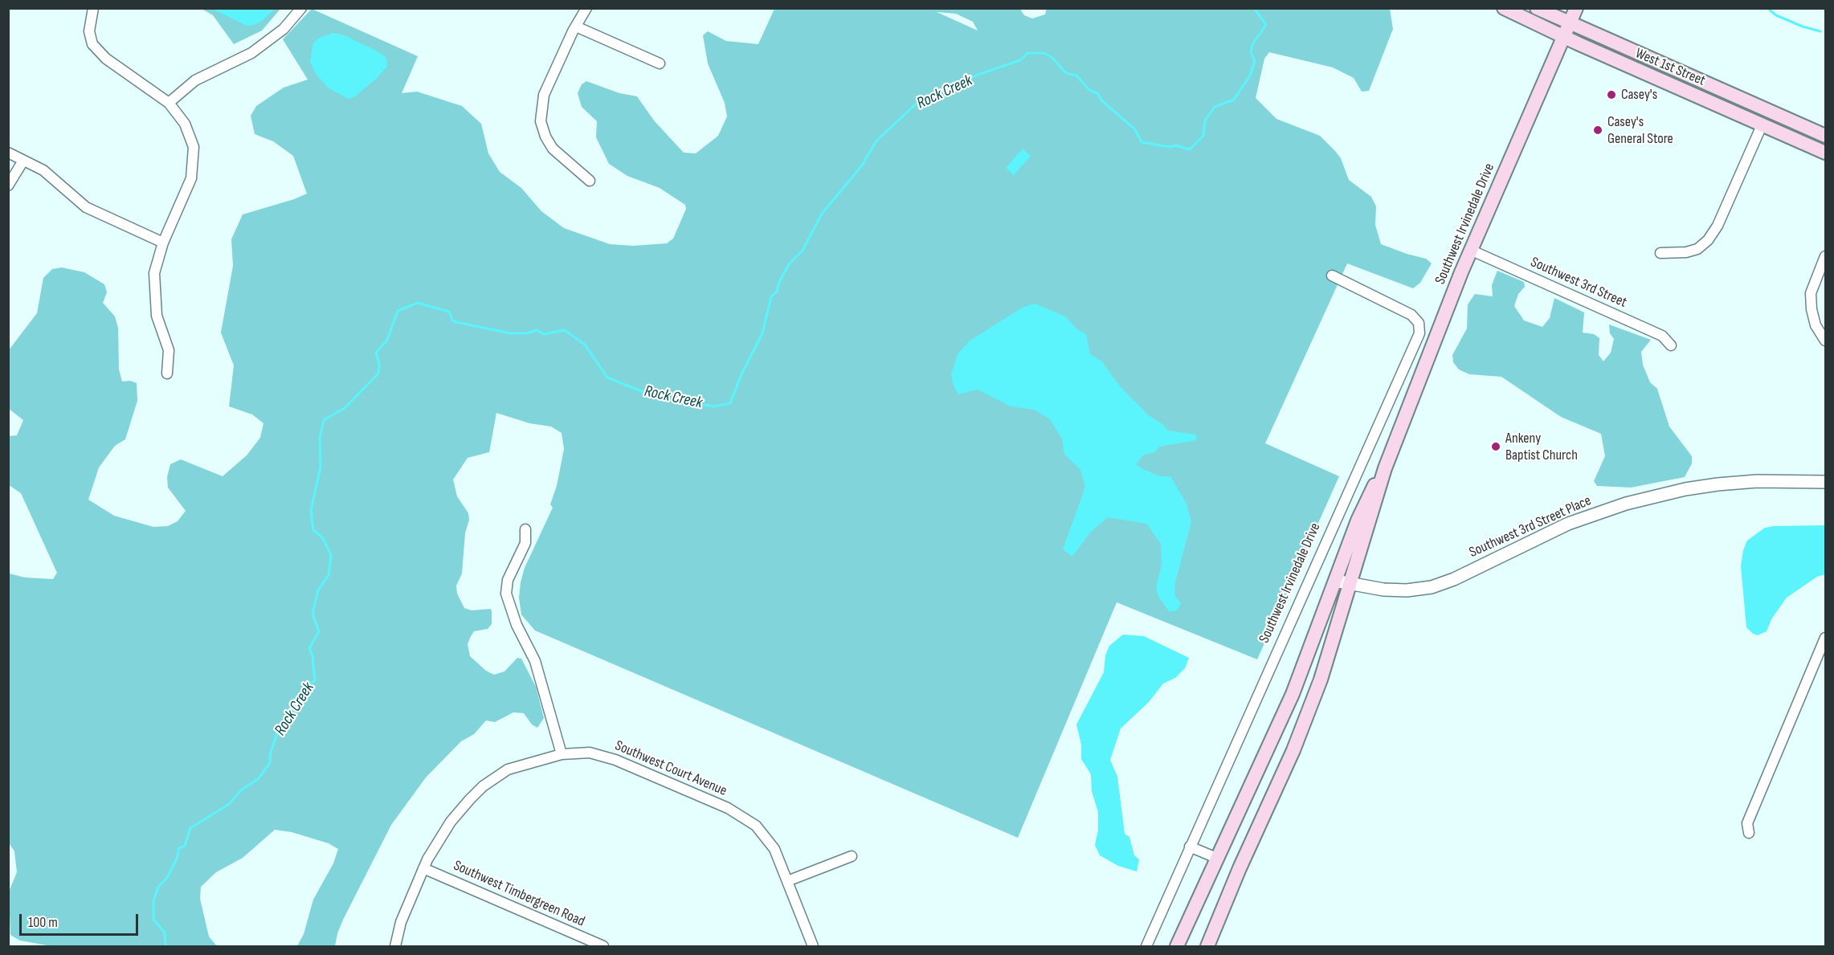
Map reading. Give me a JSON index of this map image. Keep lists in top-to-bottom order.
{
  "streets": {
    "main road": ["West 1st Street", "Southwest Irvinedale Drive"],
    "street": [
      "Southwest 3rd Street",
      "Southwest 3rd Street Place",
      "Southwest Court Avenue",
      "Southwest Timbergreen Road"
    ]
  },
  "crossings": [
    ["West 1st Street", "Southwest Irvinedale Drive"],
    ["Southwest Irvinedale Drive", "Southwest 3rd Street"],
    ["Southwest Irvinedale Drive", "Southwest 3rd Street Place"],
    ["Southwest Court Avenue", "Southwest Timbergreen Road"]
  ],
  "water": ["Rock Creek"],
  "places": ["Casey's", "Casey's General Store", "Ankeny Baptist Church"],
  "scale_bar": "100 m"
}
